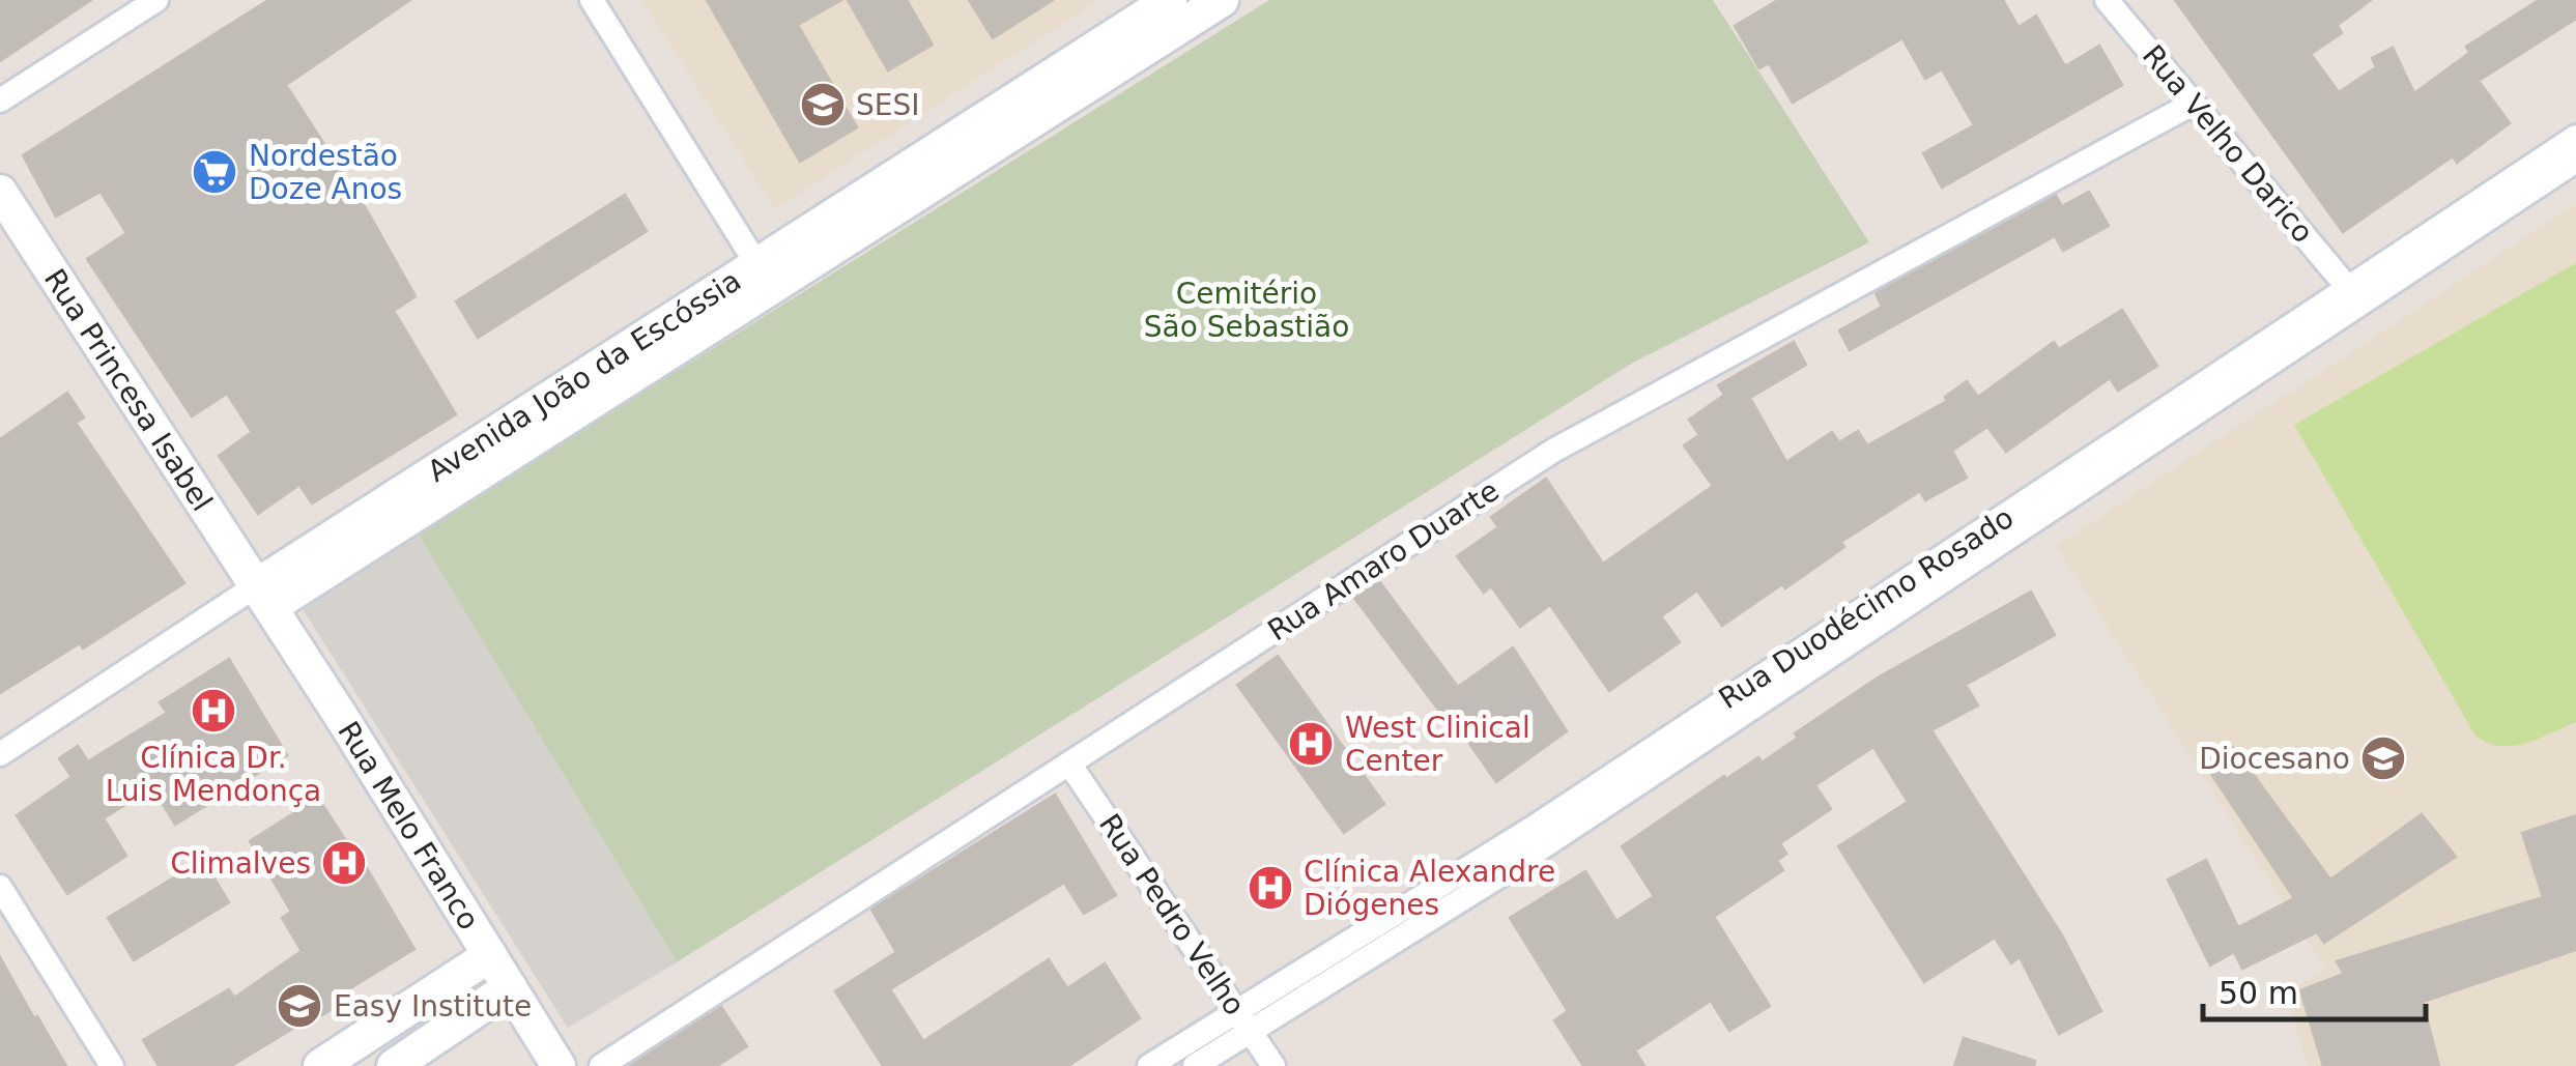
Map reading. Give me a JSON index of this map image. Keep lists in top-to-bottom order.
{
  "streets": {
    "main road": ["Avenida João da Escóssia", "Rua Princesa Isabel", "Rua Melo Franco"],
    "street": [
      "Rua Velho Darico",
      "Rua Amaro Duarte",
      "Rua Duodécimo Rosado",
      "Rua Pedro Velho"
    ]
  },
  "crossings": [
    ["Rua Velho Darico", "Rua Amaro Duarte"],
    ["Rua Velho Darico", "Rua Duodécimo Rosado"],
    ["Avenida João da Escóssia", "Rua Princesa Isabel"],
    ["Avenida João da Escóssia", "Rua Melo Franco"],
    ["Rua Princesa Isabel", "Rua Melo Franco"],
    ["Rua Amaro Duarte", "Rua Pedro Velho"],
    ["Rua Duodécimo Rosado", "Rua Pedro Velho"]
  ],
  "parks": ["Cemitério São Sebastião"],
  "places": {
    "school or university": ["SESI", "Diocesano", "Easy Institute"],
    "supermarket": ["Nordestão Doze Anos"],
    "hospital": [
      "Clínica Dr. Luis Mendonça",
      "West Clinical Center",
      "Climalves",
      "Clínica Alexandre Diógenes"
    ]
  },
  "scale_bar": "50 m"
}
